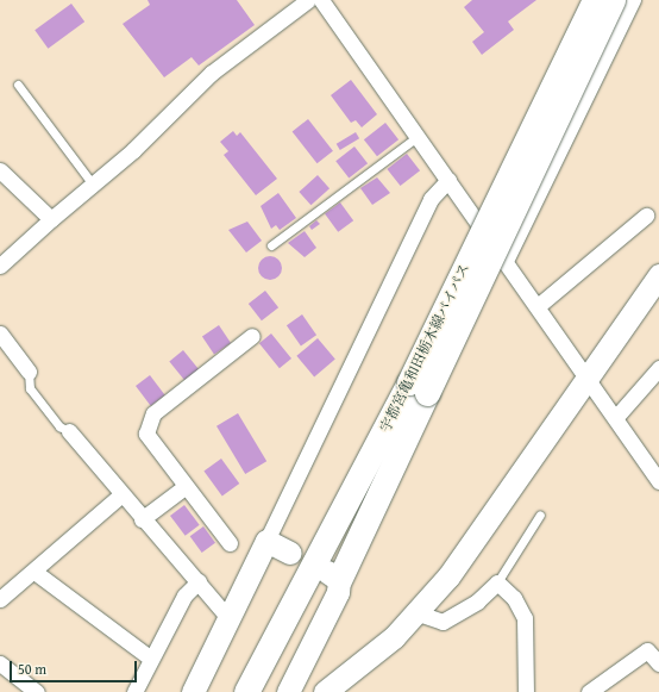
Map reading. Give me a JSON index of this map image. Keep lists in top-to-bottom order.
{
  "streets": {
    "main road": ["宇都宮亀和田栃木線バイパス"]
  },
  "scale_bar": "50 m"
}
